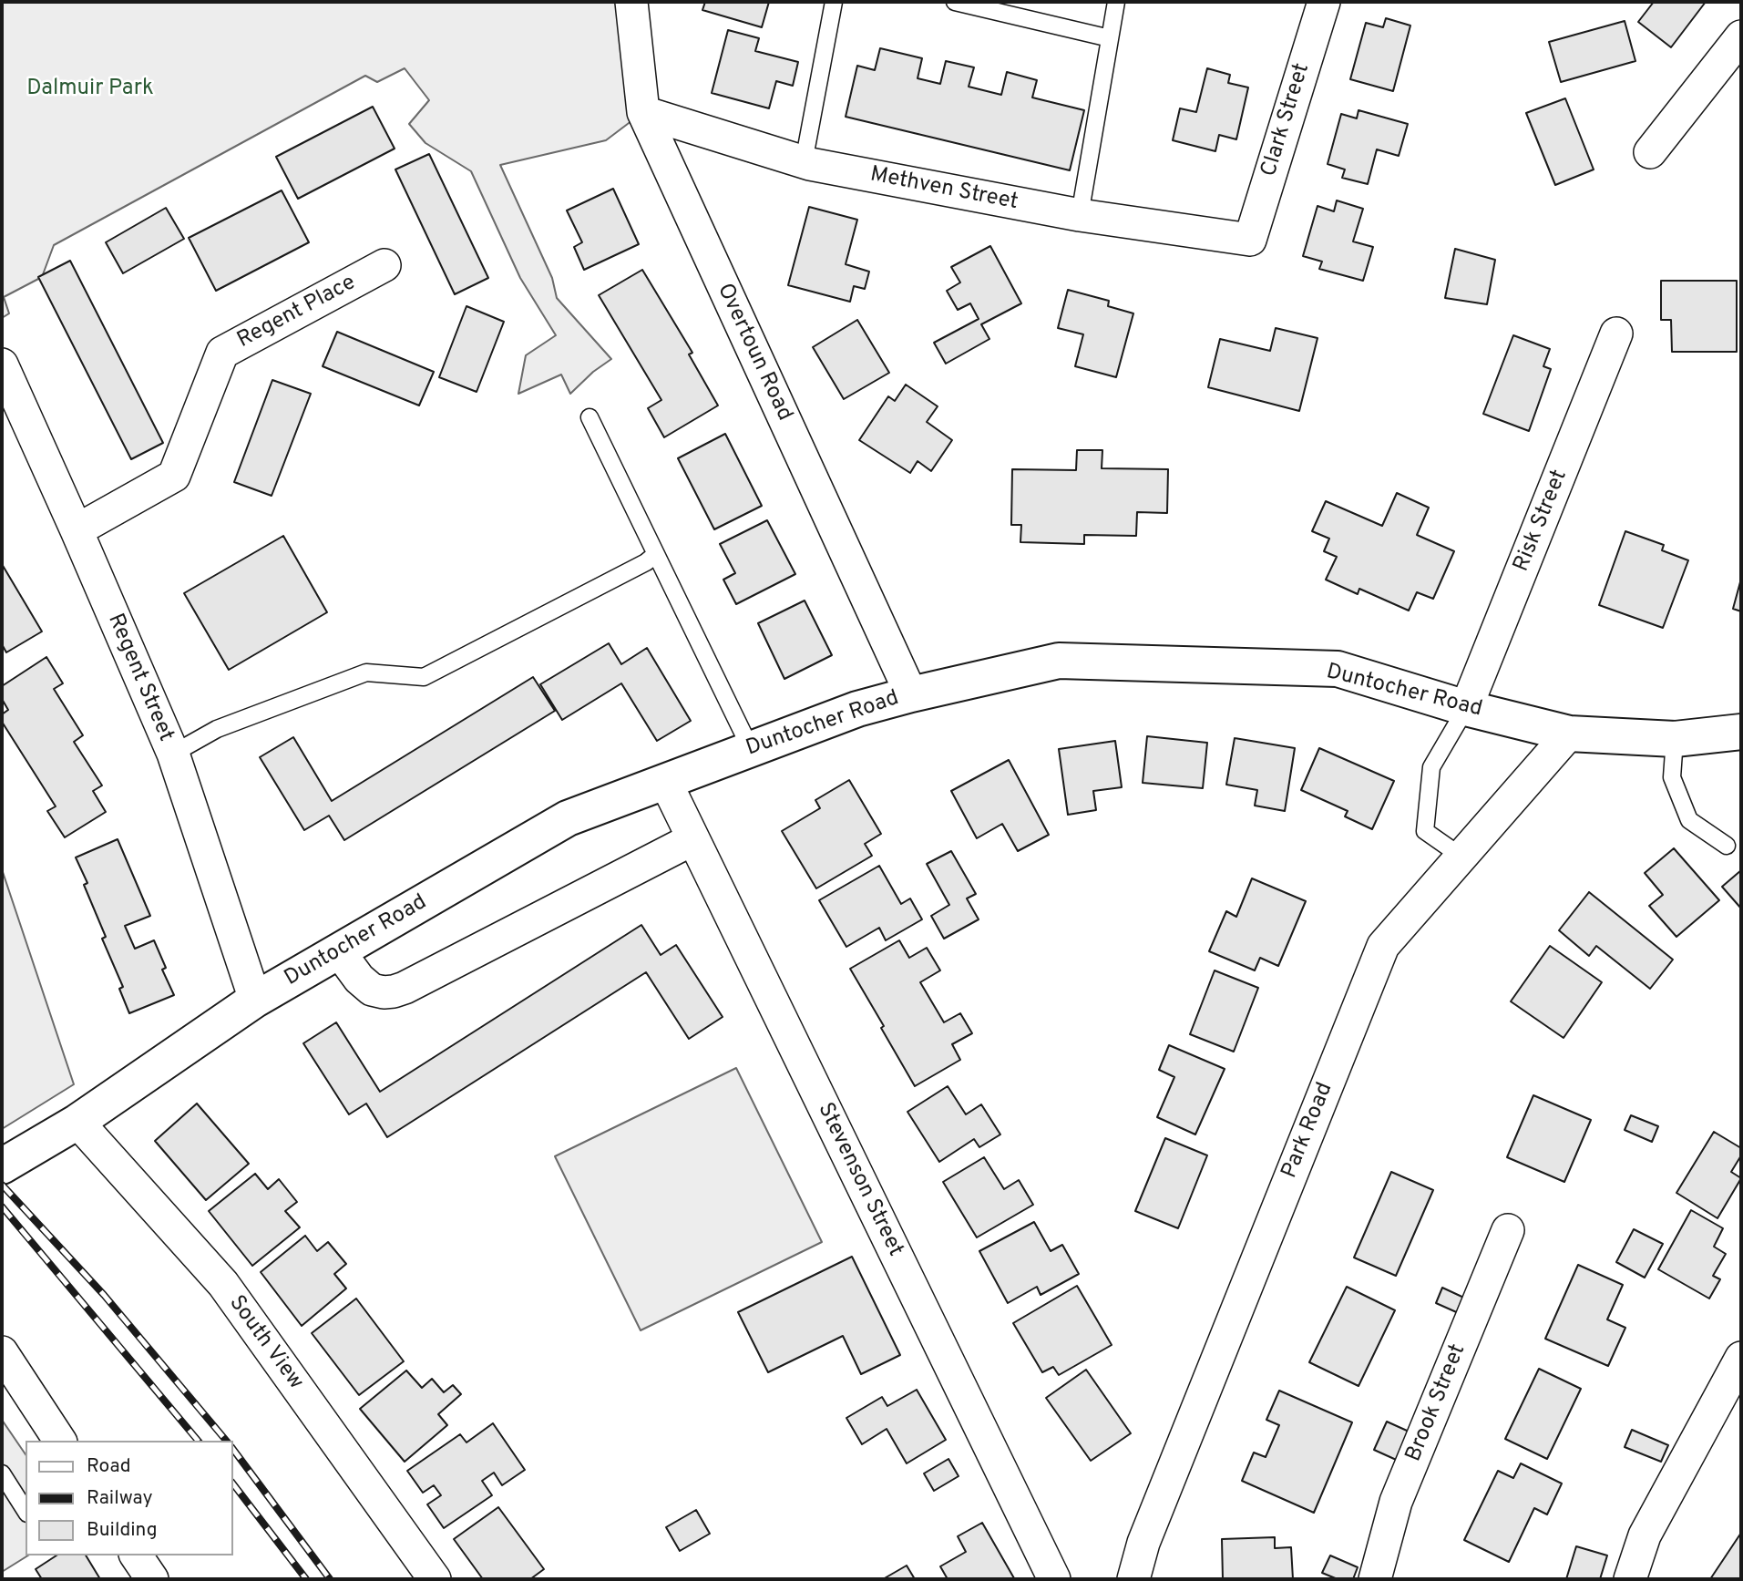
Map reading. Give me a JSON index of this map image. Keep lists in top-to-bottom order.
{
  "streets": {
    "main road": ["Duntocher Road"],
    "street": [
      "Clark Street",
      "Methven Street",
      "Regent Place",
      "Overtoun Road",
      "Risk Street",
      "Regent Street",
      "Park Road",
      "Stevenson Street",
      "South View",
      "Brook Street"
    ]
  },
  "crossings": [
    ["Clark Street", "Methven Street"],
    ["Methven Street", "Overtoun Road"],
    ["Regent Place", "Regent Street"],
    ["Overtoun Road", "Duntocher Road"],
    ["Risk Street", "Duntocher Road"],
    ["Regent Street", "Duntocher Road"],
    ["Duntocher Road", "Park Road"],
    ["Duntocher Road", "Stevenson Street"],
    ["Duntocher Road", "South View"]
  ],
  "parks": ["Dalmuir Park"],
  "legend": ["Road", "Railway", "Building"]
}
